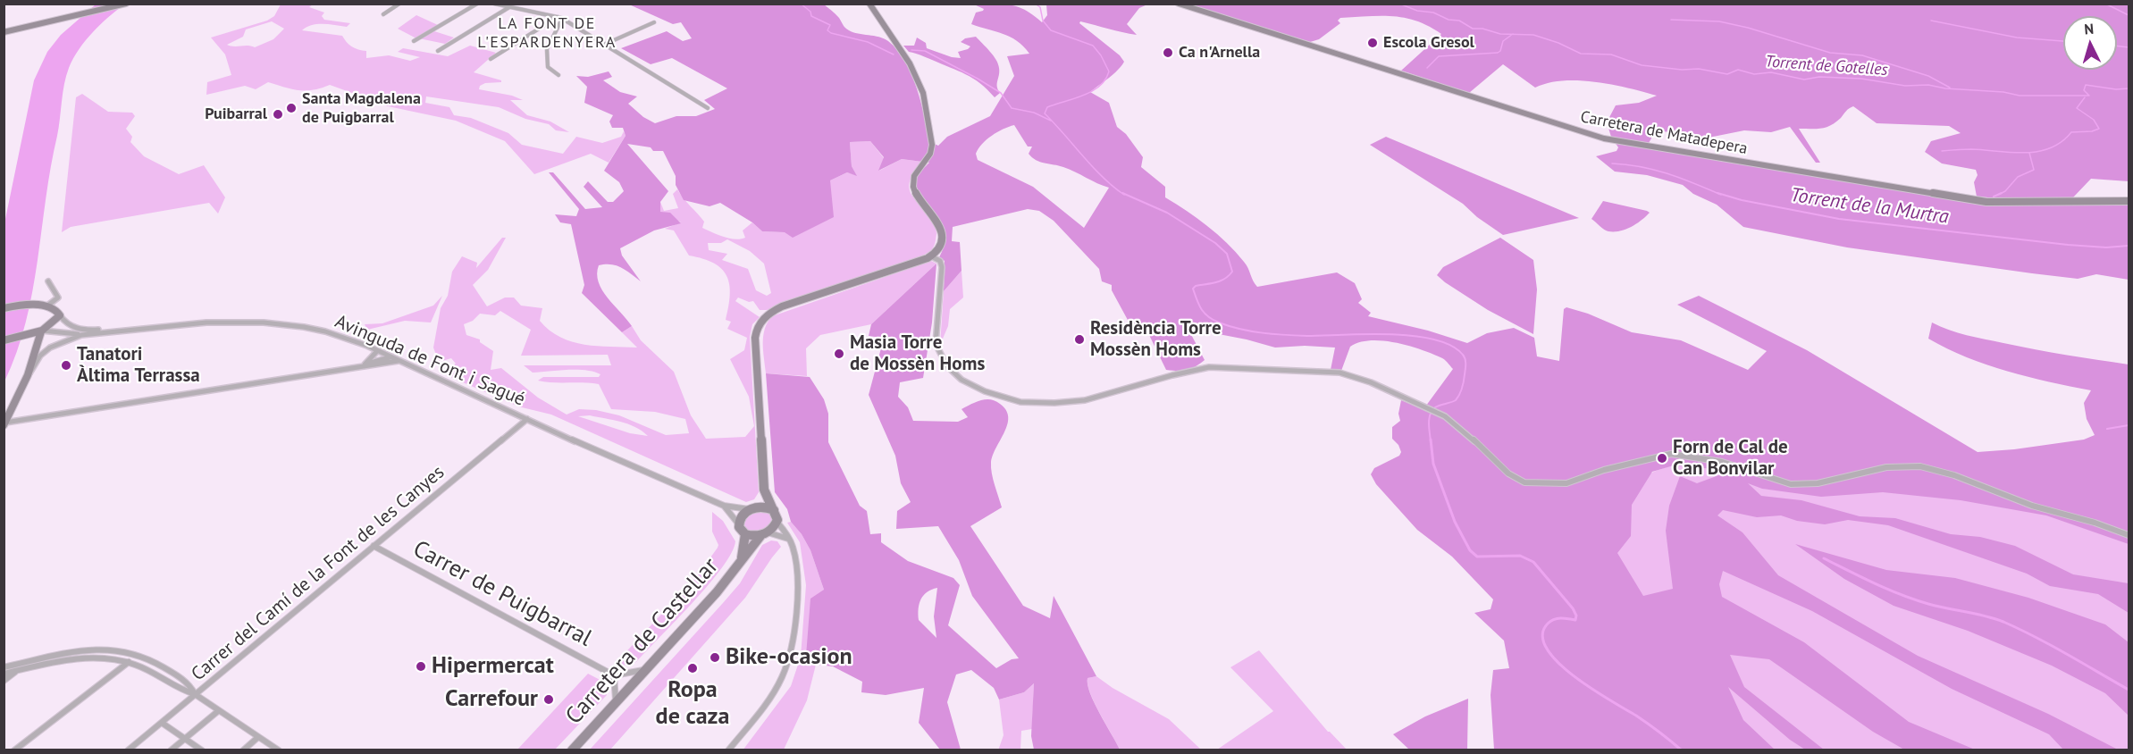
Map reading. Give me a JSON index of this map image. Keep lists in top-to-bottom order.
{
  "streets": {
    "street": [
      "Carretera de Matadepera",
      "Avinguda de Font i Sagué",
      "Carrer del Camí de la Font de les Canyes",
      "Carrer de Puigbarral",
      "Carretera de Castellar"
    ]
  },
  "crossings": [
    ["Avinguda de Font i Sagué", "Carrer del Camí de la Font de les Canyes"],
    ["Avinguda de Font i Sagué", "Carretera de Castellar"],
    ["Carrer del Camí de la Font de les Canyes", "Carrer de Puigbarral"]
  ],
  "districts": ["LA FONT DE L'ESPARDENYERA"],
  "water": ["Torrent de Gotelles", "Torrent de la Murtra"],
  "places": [
    "Escola Gresol",
    "Ca n'Arnella",
    "Santa Magdalena de Puigbarral",
    "Puibarral",
    "Residència Torre Mossèn Homs",
    "Masia Torre de Mossèn Homs",
    "Tanatori Àltima Terrassa",
    "Forn de Cal de Can Bonvilar",
    "Bike-ocasion",
    "Hipermercat",
    "Ropa de caza",
    "Carrefour"
  ],
  "north": "top"
}
